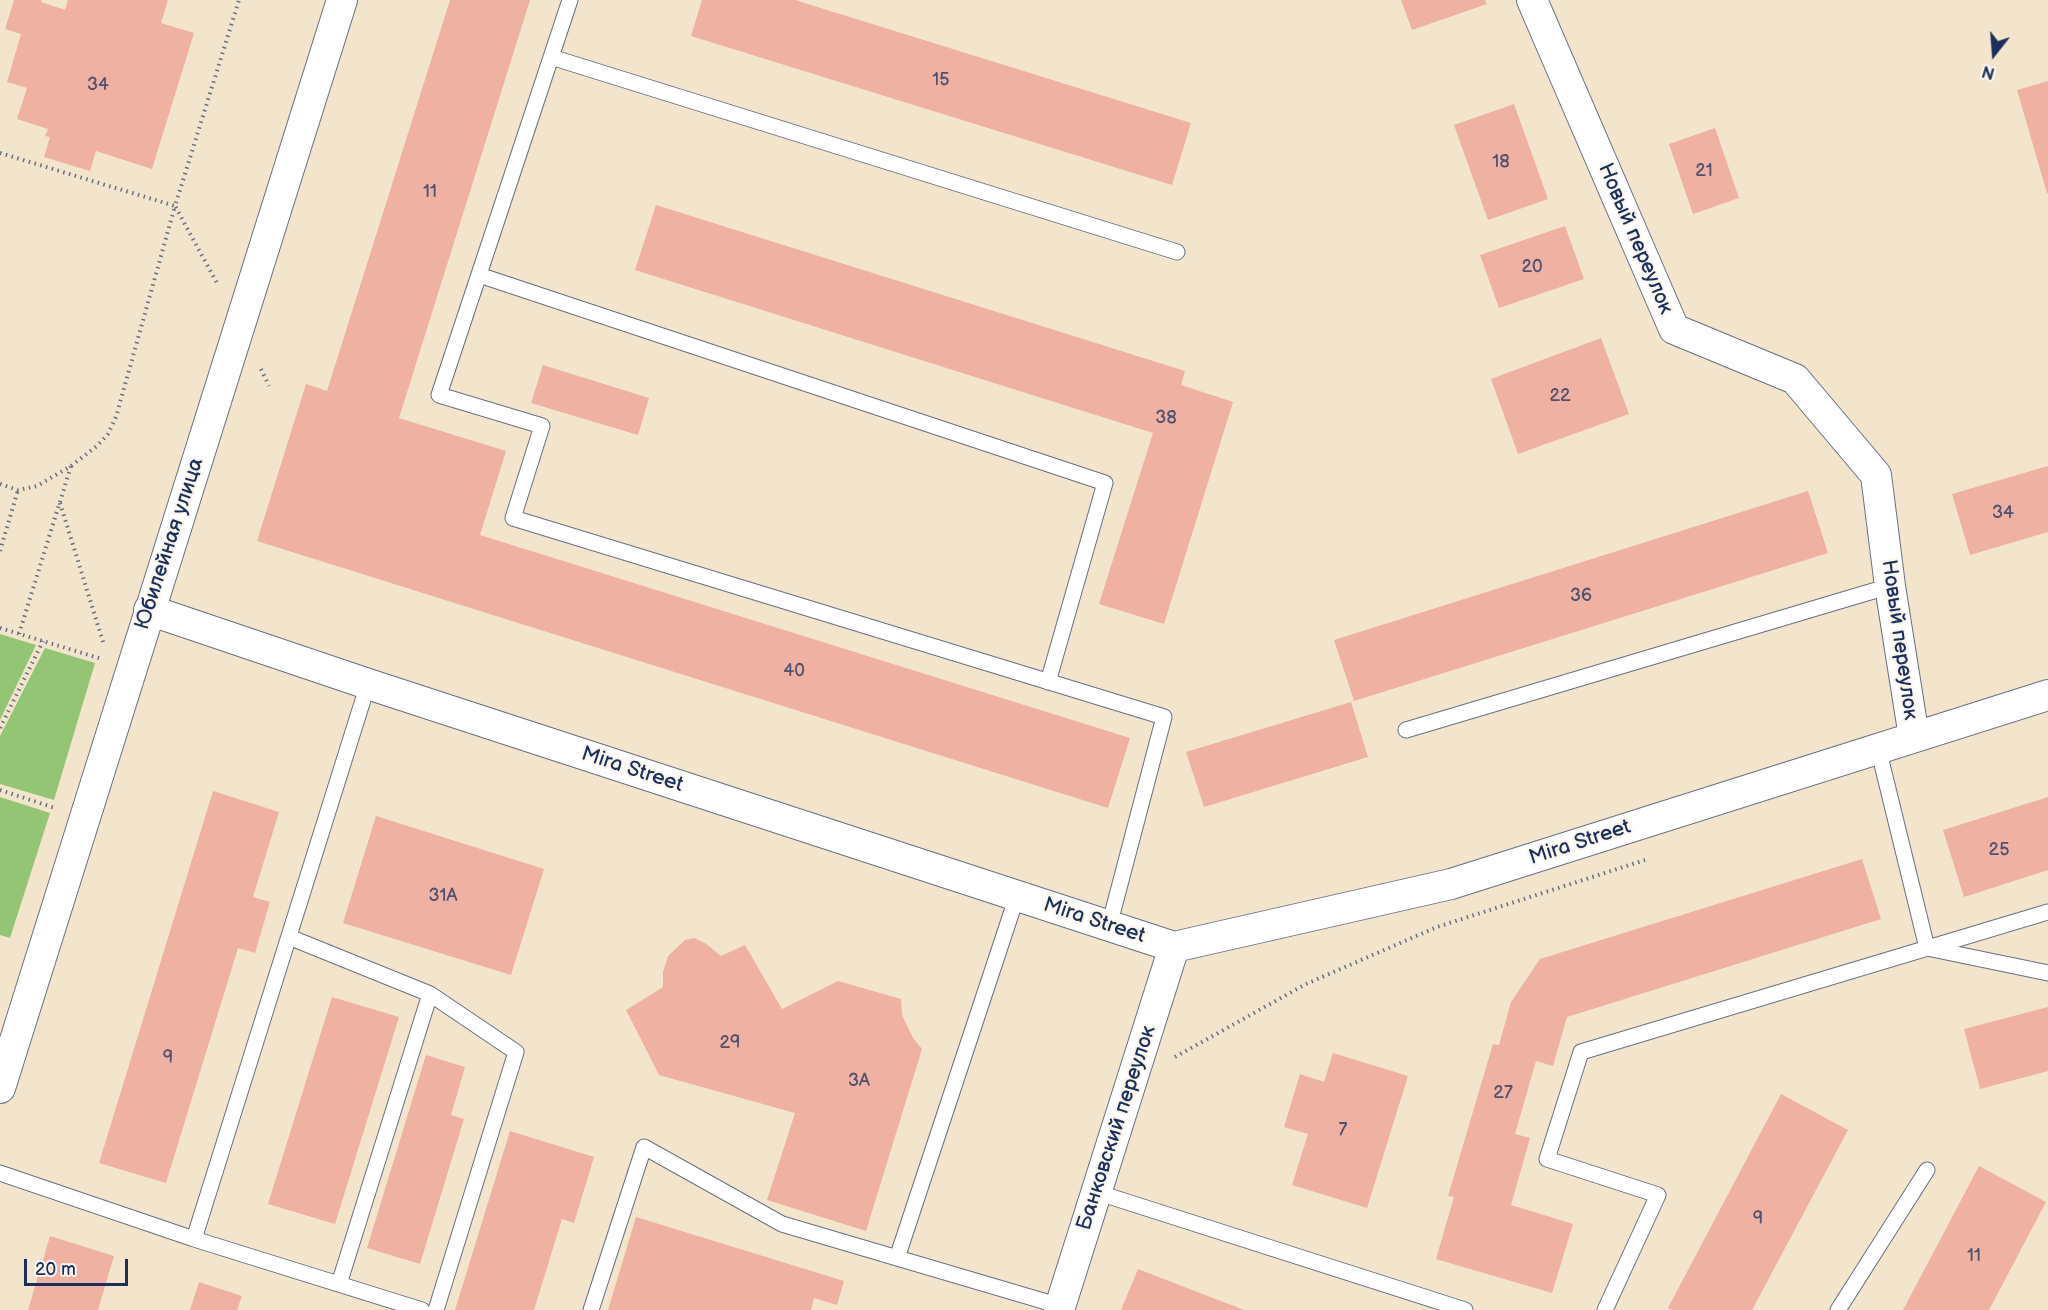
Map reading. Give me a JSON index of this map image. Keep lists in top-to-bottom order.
{
  "streets": {
    "street": [
      "Новый переулок",
      "Юбилейная улица",
      "Mira Street",
      "Банковский переулок"
    ]
  },
  "crossings": [
    ["Новый переулок", "Mira Street"],
    ["Юбилейная улица", "Mira Street"],
    ["Mira Street", "Банковский переулок"]
  ],
  "house_numbers": [
    "15",
    "34",
    "18",
    "21",
    "11",
    "20",
    "22",
    "38",
    "34",
    "36",
    "40",
    "25",
    "31А",
    "29",
    "9",
    "3А",
    "27",
    "7",
    "9",
    "11"
  ],
  "scale_bar": "20 m",
  "north": "bottom"
}
